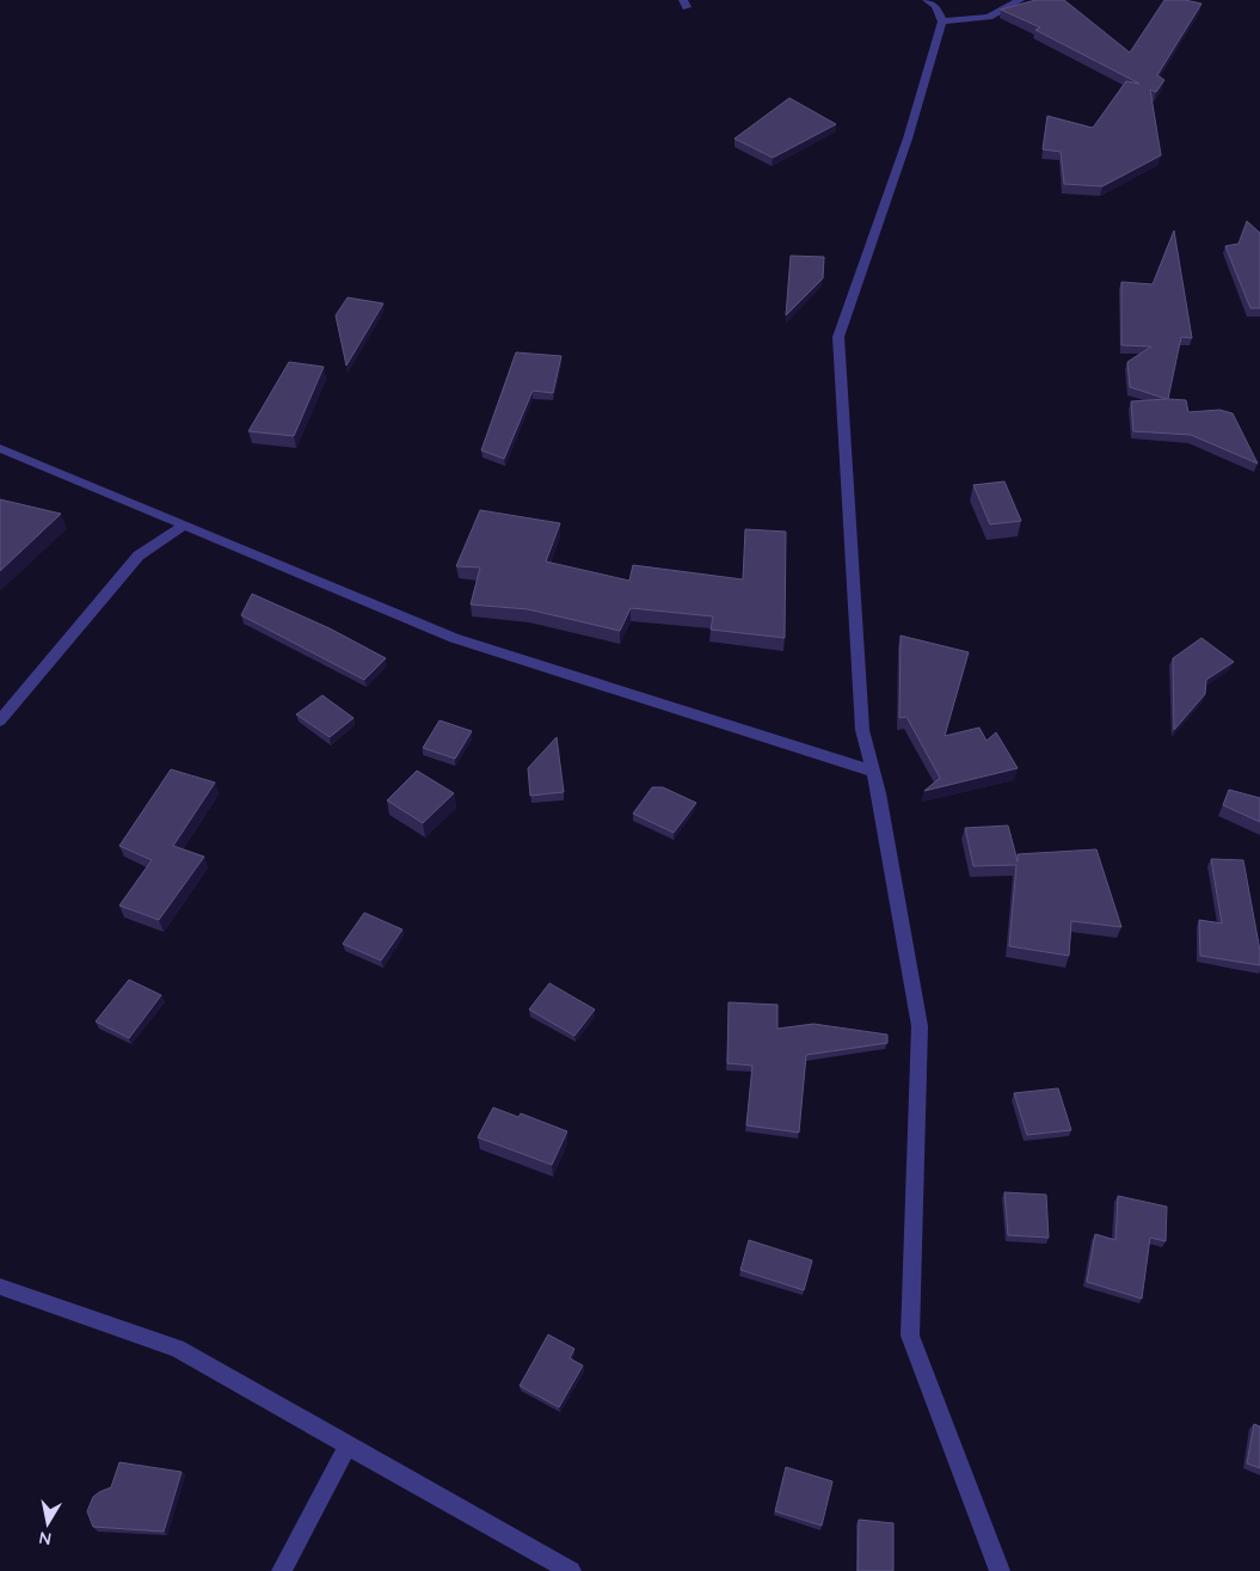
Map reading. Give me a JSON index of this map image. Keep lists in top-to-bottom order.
{
  "north": "bottom"
}
